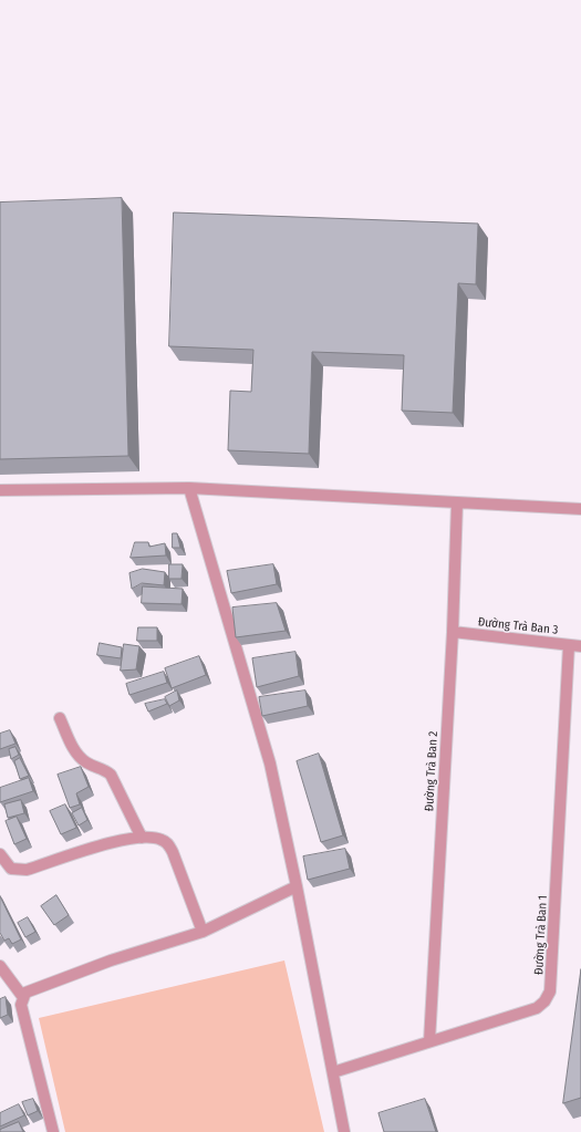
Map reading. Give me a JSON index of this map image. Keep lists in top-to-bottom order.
{
  "streets": {
    "street": ["Đường Trà Ban 3", "Đường Trà Ban 2", "Đường Trà Ban 1"]
  },
  "crossings": [
    ["Đường Trà Ban 3", "Đường Trà Ban 2"],
    ["Đường Trà Ban 3", "Đường Trà Ban 1"],
    ["Đường Trà Ban 2", "Đường Trà Ban 1"]
  ]
}
